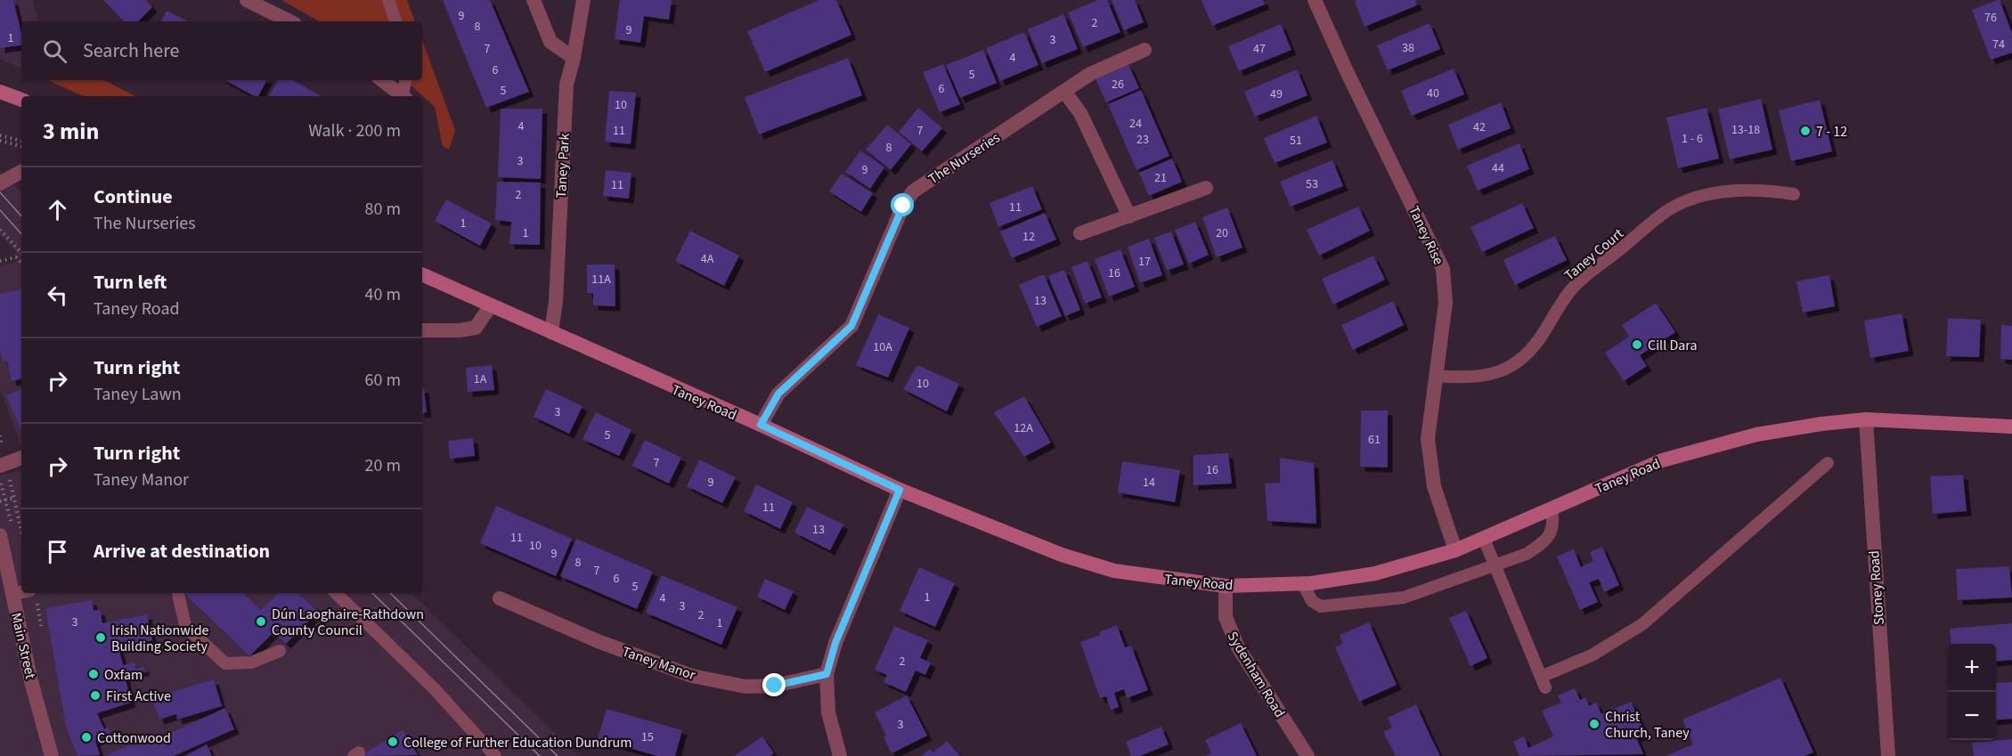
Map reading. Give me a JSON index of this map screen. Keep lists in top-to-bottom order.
{
  "streets": {
    "main road": ["Taney Road"],
    "street": [
      "The Nurseries",
      "Taney Park",
      "Taney Rise",
      "Stoney Road",
      "Main Street",
      "Taney Manor",
      "Sydenham Road"
    ],
    "lane": ["Taney Court"]
  },
  "crossings": [
    ["The Nurseries", "Taney Road"],
    ["Taney Park", "Taney Road"],
    ["Taney Rise", "Taney Court"],
    ["Taney Rise", "Taney Road"],
    ["Taney Road", "Stoney Road"],
    ["Taney Road", "Sydenham Road"]
  ],
  "places": [
    "7 - 12",
    "Cill Dara",
    "Dún Laoghaire-Rathdown County Council",
    "Irish Nationwide Building Society",
    "Oxfam",
    "First Active",
    "Christ Church, Taney",
    "Cottonwood",
    "College of Further Education Dundrum"
  ],
  "house_numbers": [
    "9",
    "76",
    "2",
    "8",
    "9",
    "1",
    "3",
    "74",
    "38",
    "7",
    "47",
    "4",
    "6",
    "5",
    "26",
    "6",
    "5",
    "40",
    "49",
    "10",
    "24",
    "4",
    "42",
    "13-18",
    "11",
    "7",
    "1 - 6",
    "23",
    "51",
    "8",
    "3",
    "44",
    "9",
    "21",
    "53",
    "11",
    "2",
    "11",
    "1",
    "1",
    "20",
    "12",
    "4A",
    "17",
    "16",
    "11A",
    "13",
    "10A",
    "1A",
    "10",
    "3",
    "12A",
    "5",
    "61",
    "7",
    "16",
    "9",
    "14",
    "11",
    "13",
    "11",
    "10",
    "9",
    "8",
    "7",
    "6",
    "5",
    "1",
    "4",
    "3",
    "2",
    "3",
    "1",
    "2",
    "3",
    "15"
  ],
  "page": {
    "search": "Search here",
    "heading": ["3 min", "Walk · 200 m"],
    "list": [
      ["Continue", "The Nurseries", "80 m"],
      ["Turn left", "Taney Road", "40 m"],
      ["Turn right", "Taney Lawn", "60 m"],
      ["Turn right", "Taney Manor", "20 m"],
      "Arrive at destination"
    ],
    "map_buttons": ["+", "−"]
  }
}
